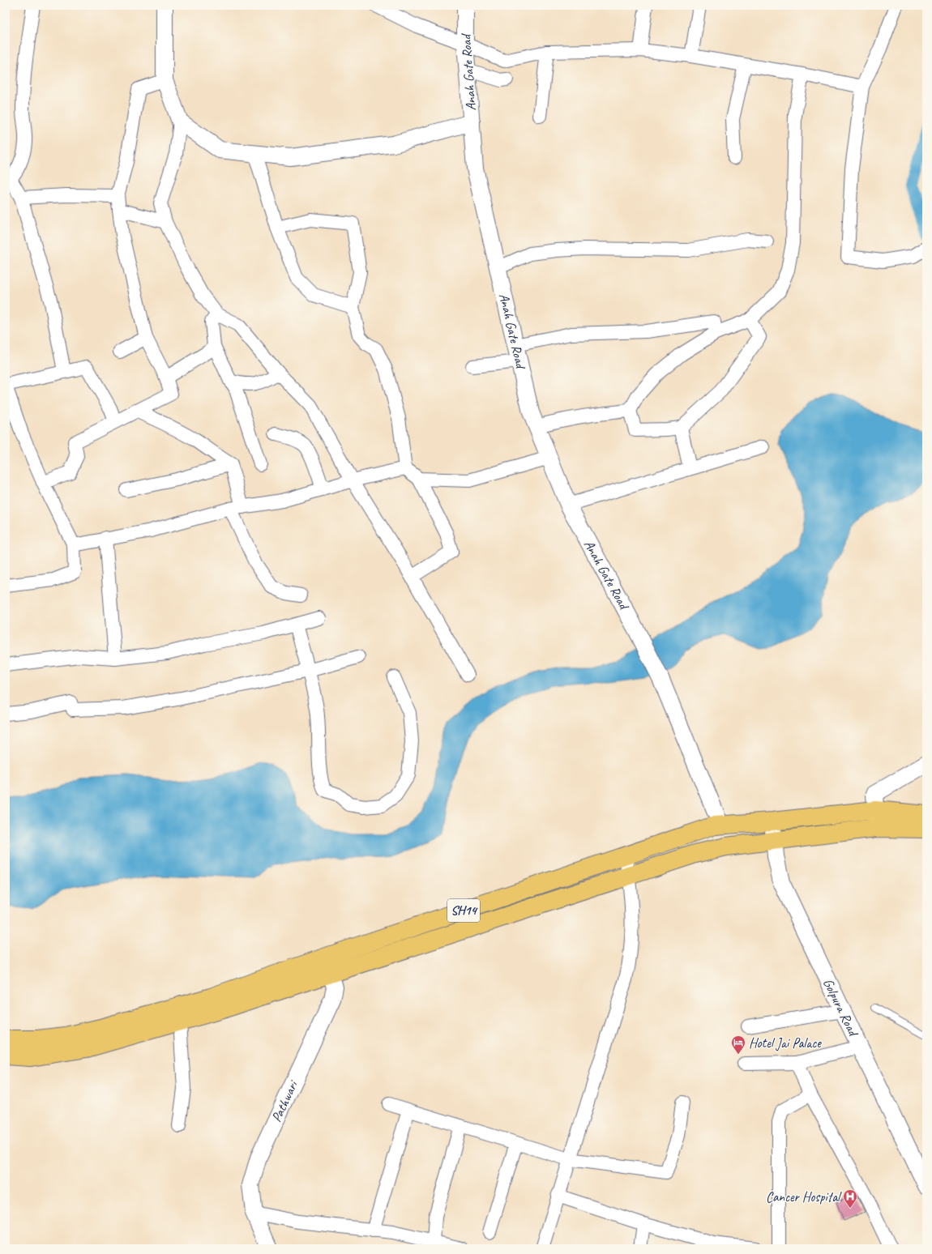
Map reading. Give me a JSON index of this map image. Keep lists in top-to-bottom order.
{
  "streets": {
    "main road": ["SH14"],
    "street": ["Anah Gate Road", "Golpura Road", "Pathwari"]
  },
  "crossings": [
    ["Anah Gate Road", "SH14"],
    ["SH14", "Golpura Road"],
    ["SH14", "Pathwari"]
  ],
  "places": {
    "hotel": ["Hotel Jai Palace"],
    "hospital": ["Cancer Hospital"]
  }
}
